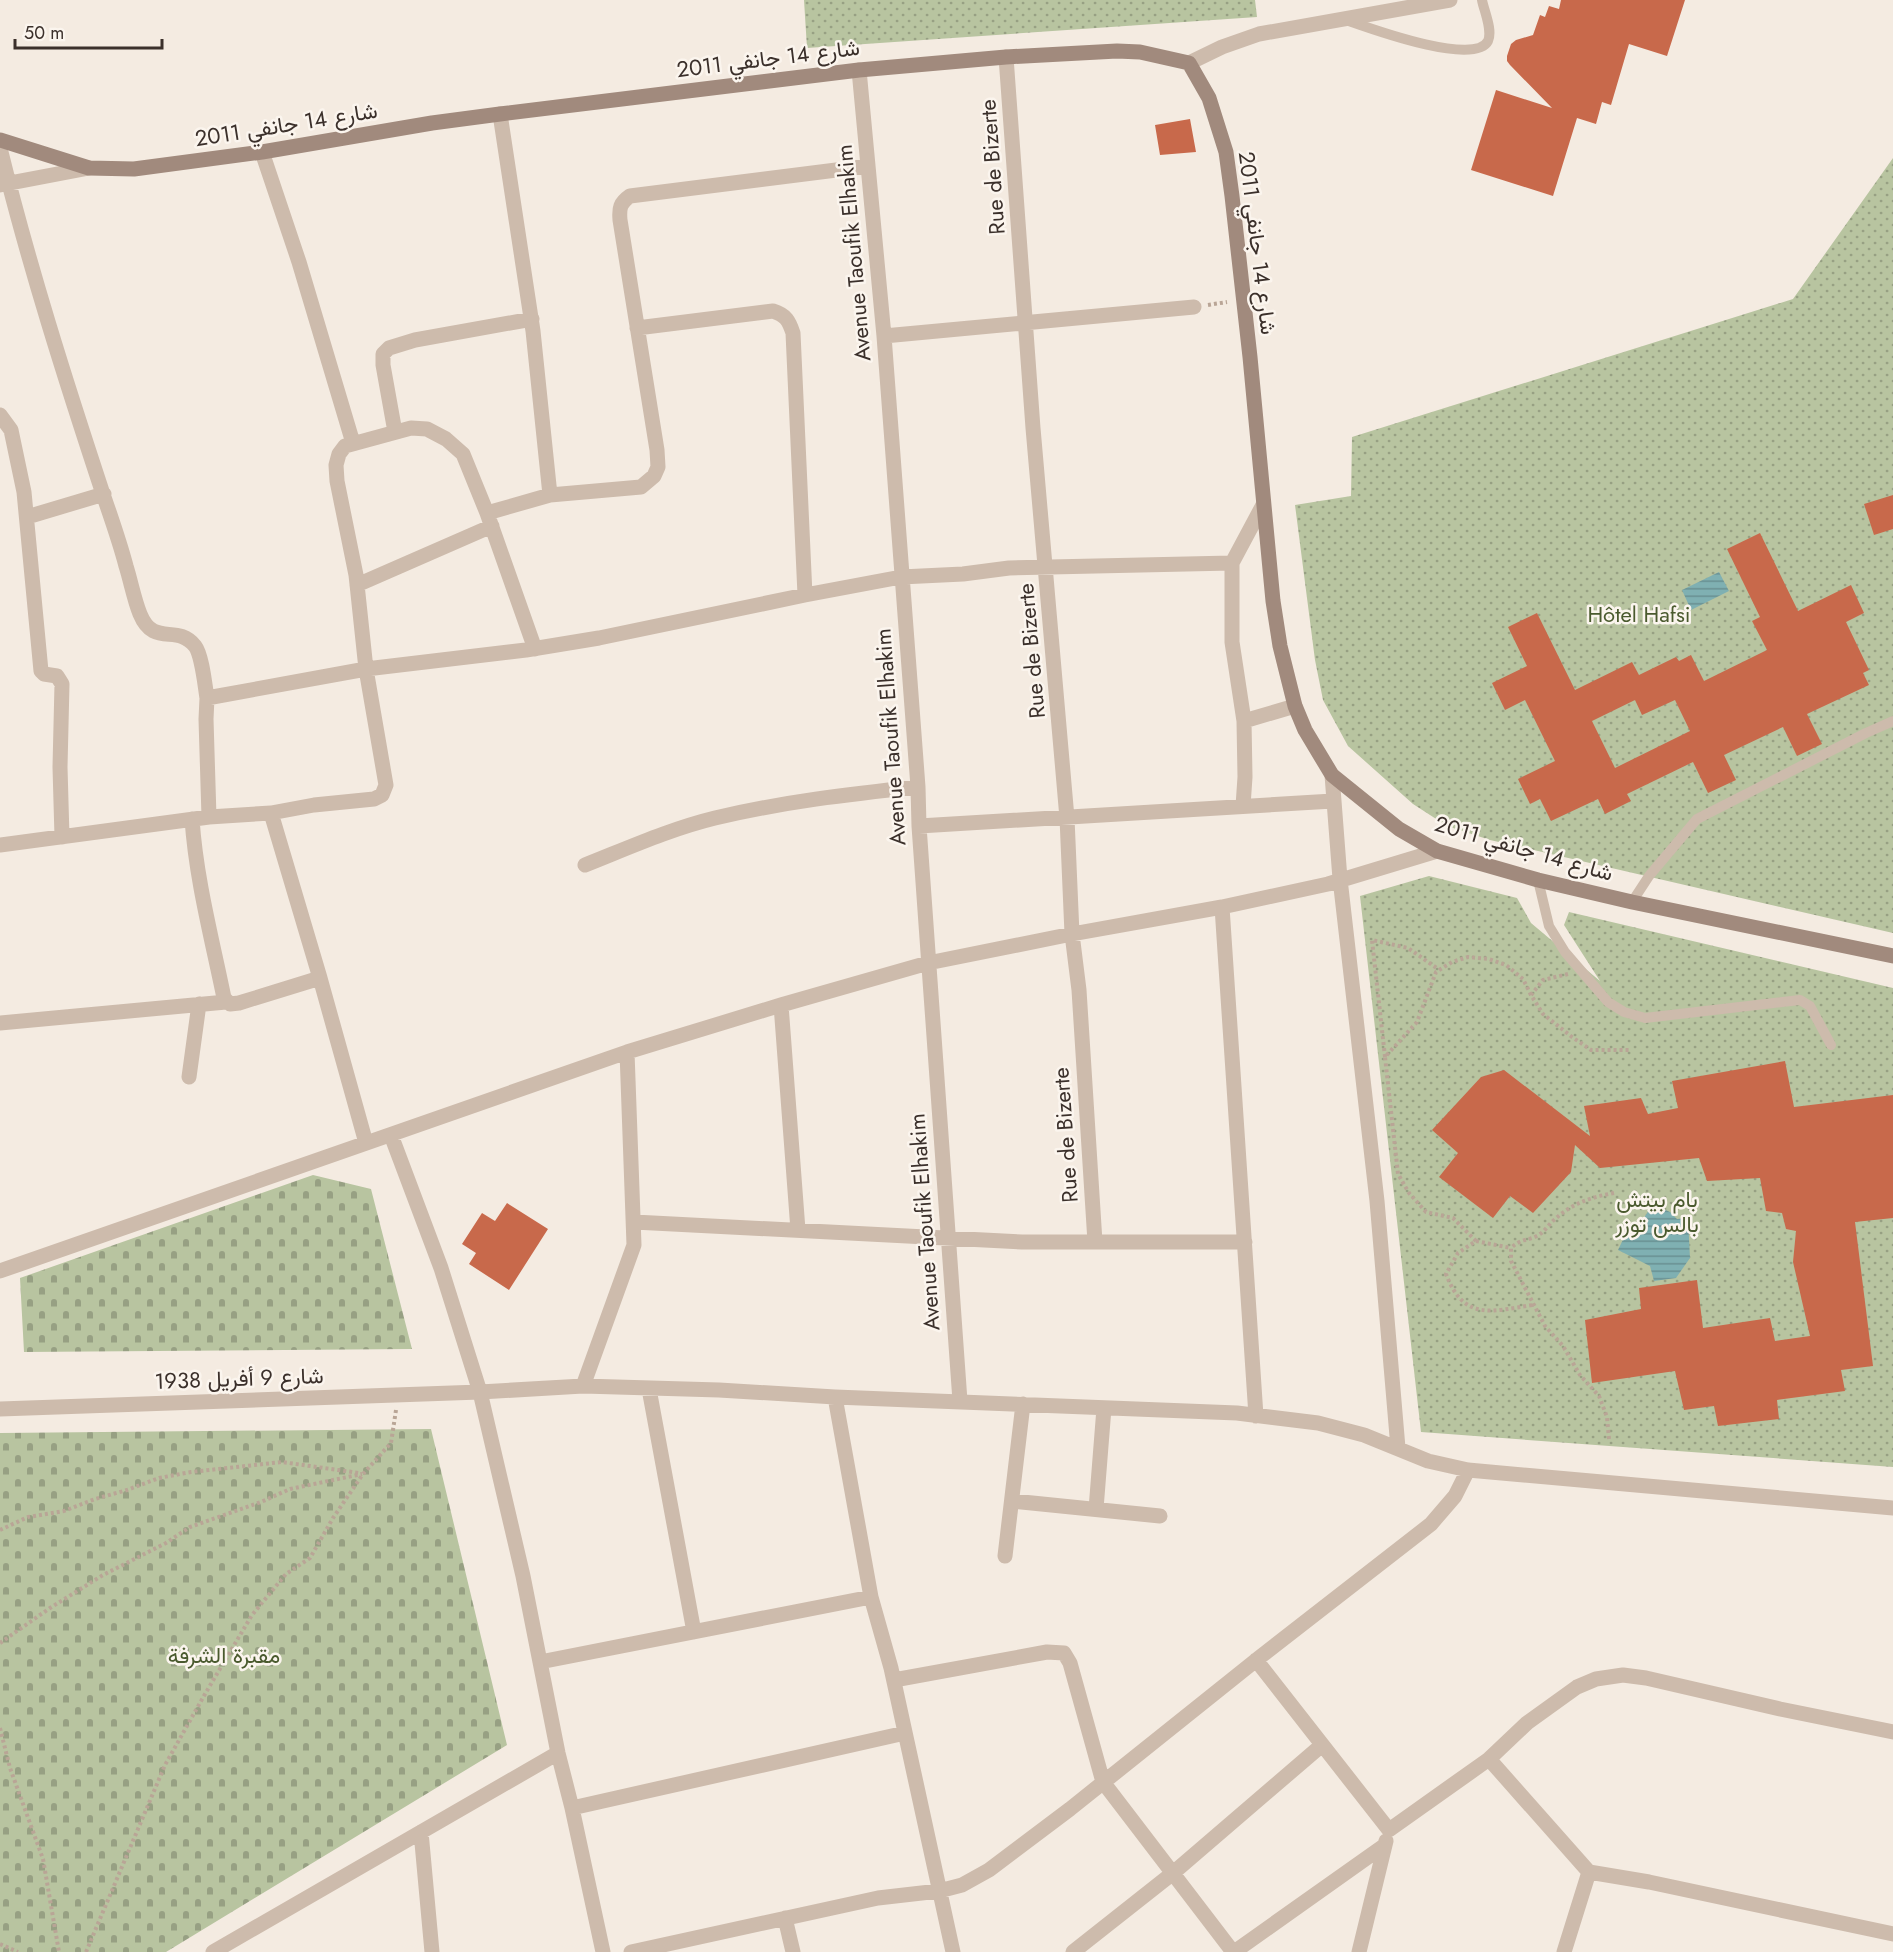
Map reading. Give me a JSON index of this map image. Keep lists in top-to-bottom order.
{
  "streets": {
    "main road": ["شارع 14 جانفي 2011"],
    "street": ["Rue de Bizerte", "Avenue Taoufik Elhakim", "شارع 9 أفريل 1938"]
  },
  "crossings": [
    ["شارع 14 جانفي 2011", "Rue de Bizerte"],
    ["شارع 14 جانفي 2011", "Avenue Taoufik Elhakim"],
    ["Avenue Taoufik Elhakim", "شارع 9 أفريل 1938"]
  ],
  "parks": ["Hôtel Hafsi", "بام بيتش بالس توزر", "مقبرة الشرفة"],
  "scale_bar": "50 m"
}
